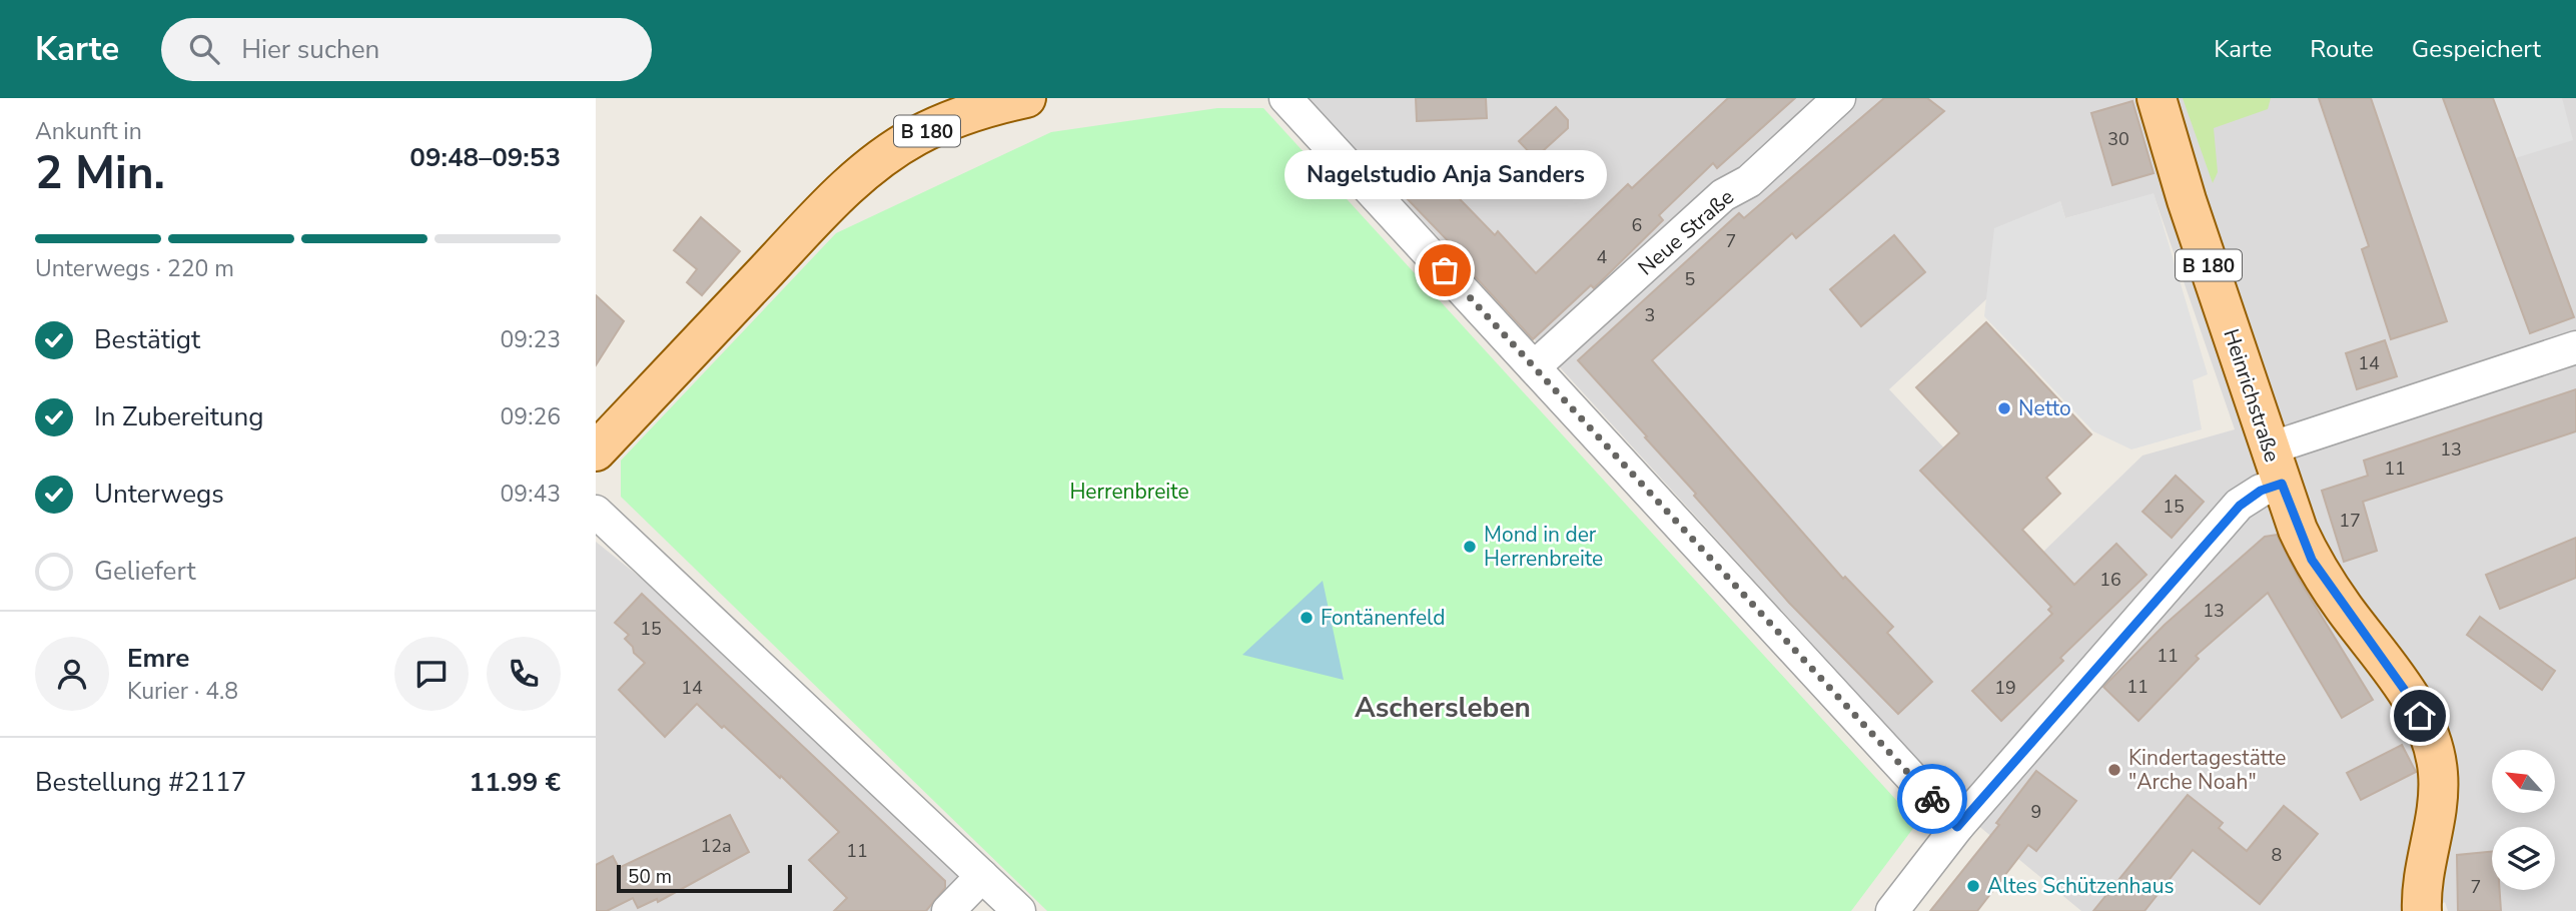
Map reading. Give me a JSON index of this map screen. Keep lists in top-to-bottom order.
{
  "streets": {
    "main road": ["B 180", "Heinrichstraße"],
    "street": ["Neue Straße"]
  },
  "districts": ["Aschersleben"],
  "parks": ["Herrenbreite"],
  "places": [
    "Nagelstudio Anja Sanders",
    "Netto",
    "Mond in der Herrenbreite",
    "Fontänenfeld",
    "Kindertagestätte \"Arche Noah\"",
    "Altes Schützenhaus"
  ],
  "house_numbers": [
    "30",
    "6",
    "7",
    "4",
    "5",
    "3",
    "14",
    "13",
    "11",
    "15",
    "17",
    "16",
    "13",
    "15",
    "11",
    "11",
    "14",
    "19",
    "9",
    "12a",
    "11",
    "8",
    "7"
  ],
  "scale_bar": "50 m",
  "north": "top left",
  "page": {
    "header": "Karte",
    "search": "Hier suchen",
    "nav": ["Karte", "Route", "Gespeichert"],
    "heading": ["2 Min.", "Ankunft in", "09:48–09:53"],
    "panel": [
      "Emre",
      "Kurier · 4.8",
      "Bestellung #2117",
      "11.99 €"
    ],
    "bubble": "Nagelstudio Anja Sanders",
    "bar": "Unterwegs · 220 m",
    "list": [
      ["Bestätigt", "09:23"],
      ["In Zubereitung", "09:26"],
      ["Unterwegs", "09:43"],
      "Geliefert"
    ],
    "scale": "50 m"
  }
}
